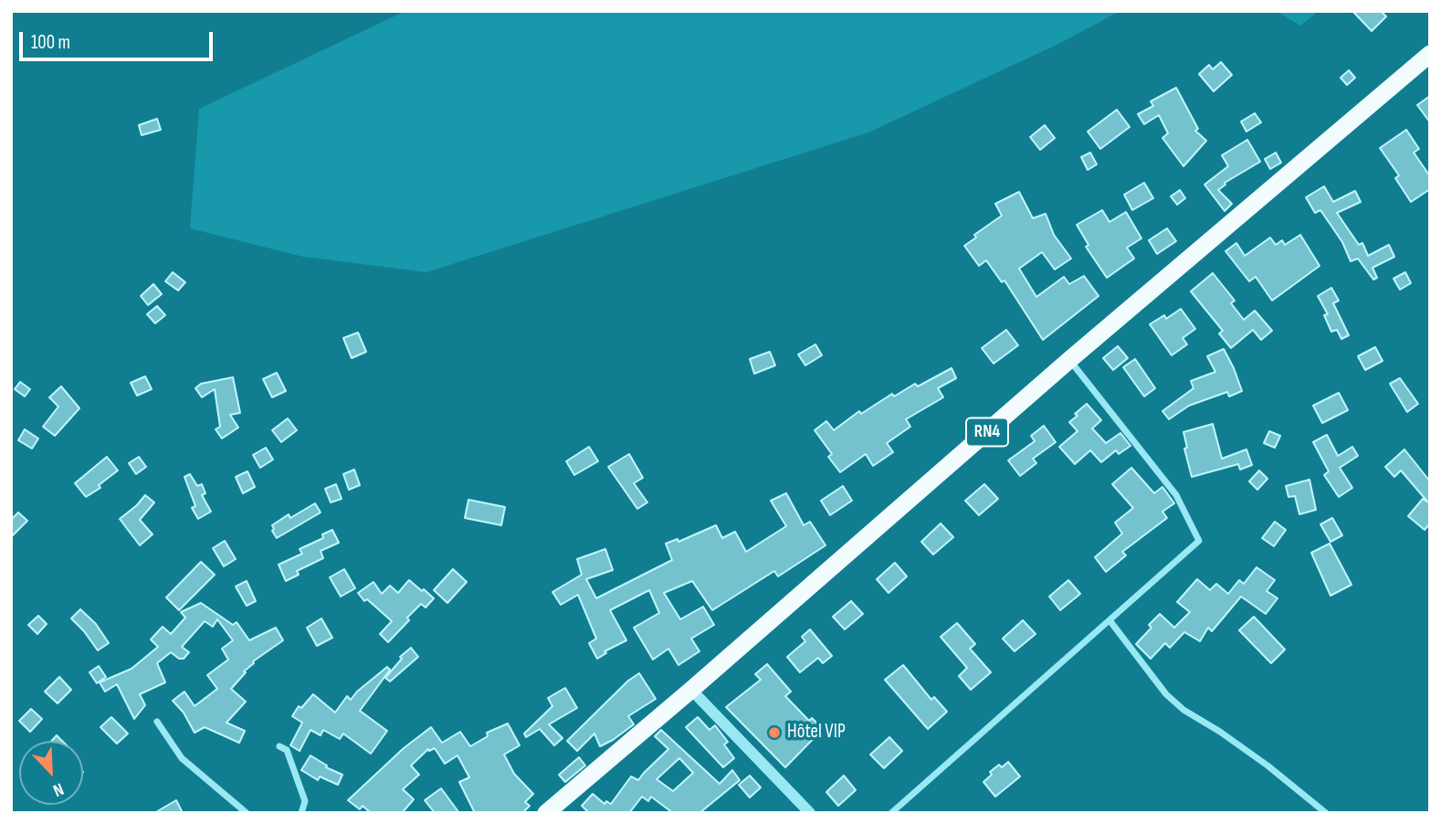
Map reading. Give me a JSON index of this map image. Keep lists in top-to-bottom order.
{
  "streets": {
    "highway": ["RN4"]
  },
  "places": ["Hôtel VIP"],
  "scale_bar": "100 m",
  "north": "bottom right"
}
